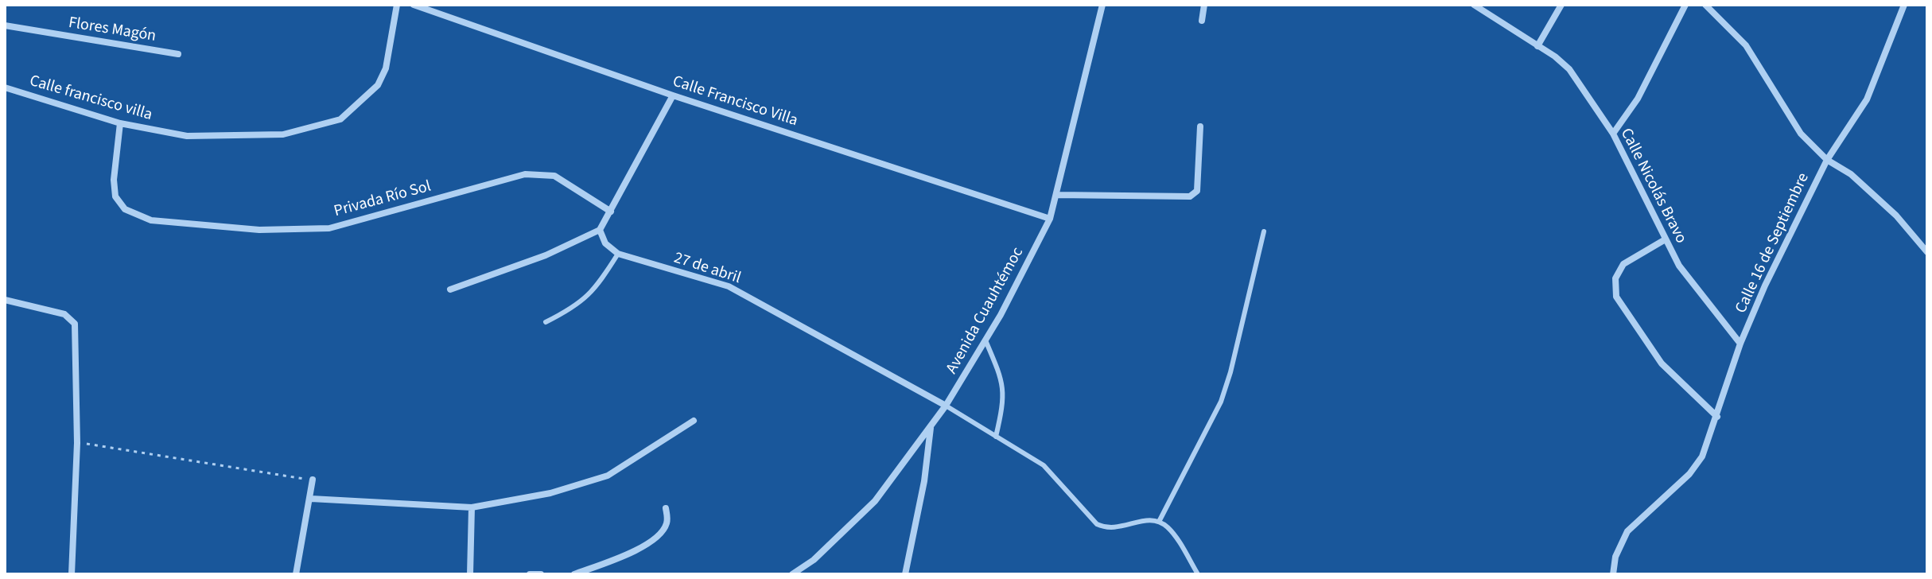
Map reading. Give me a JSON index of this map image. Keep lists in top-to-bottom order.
{
  "streets": {
    "street": [
      "Flores Magón",
      "Calle francisco villa",
      "Calle Francisco Villa",
      "Calle Nicolás Bravo",
      "Privada Río Sol",
      "Calle 16 de Septiembre",
      "27 de abril",
      "Avenida Cuauhtémoc"
    ]
  },
  "crossings": [
    ["Calle francisco villa", "Privada Río Sol"],
    ["Calle Francisco Villa", "Avenida Cuauhtémoc"],
    ["Calle Nicolás Bravo", "Calle 16 de Septiembre"],
    ["27 de abril", "Avenida Cuauhtémoc"]
  ]
}
